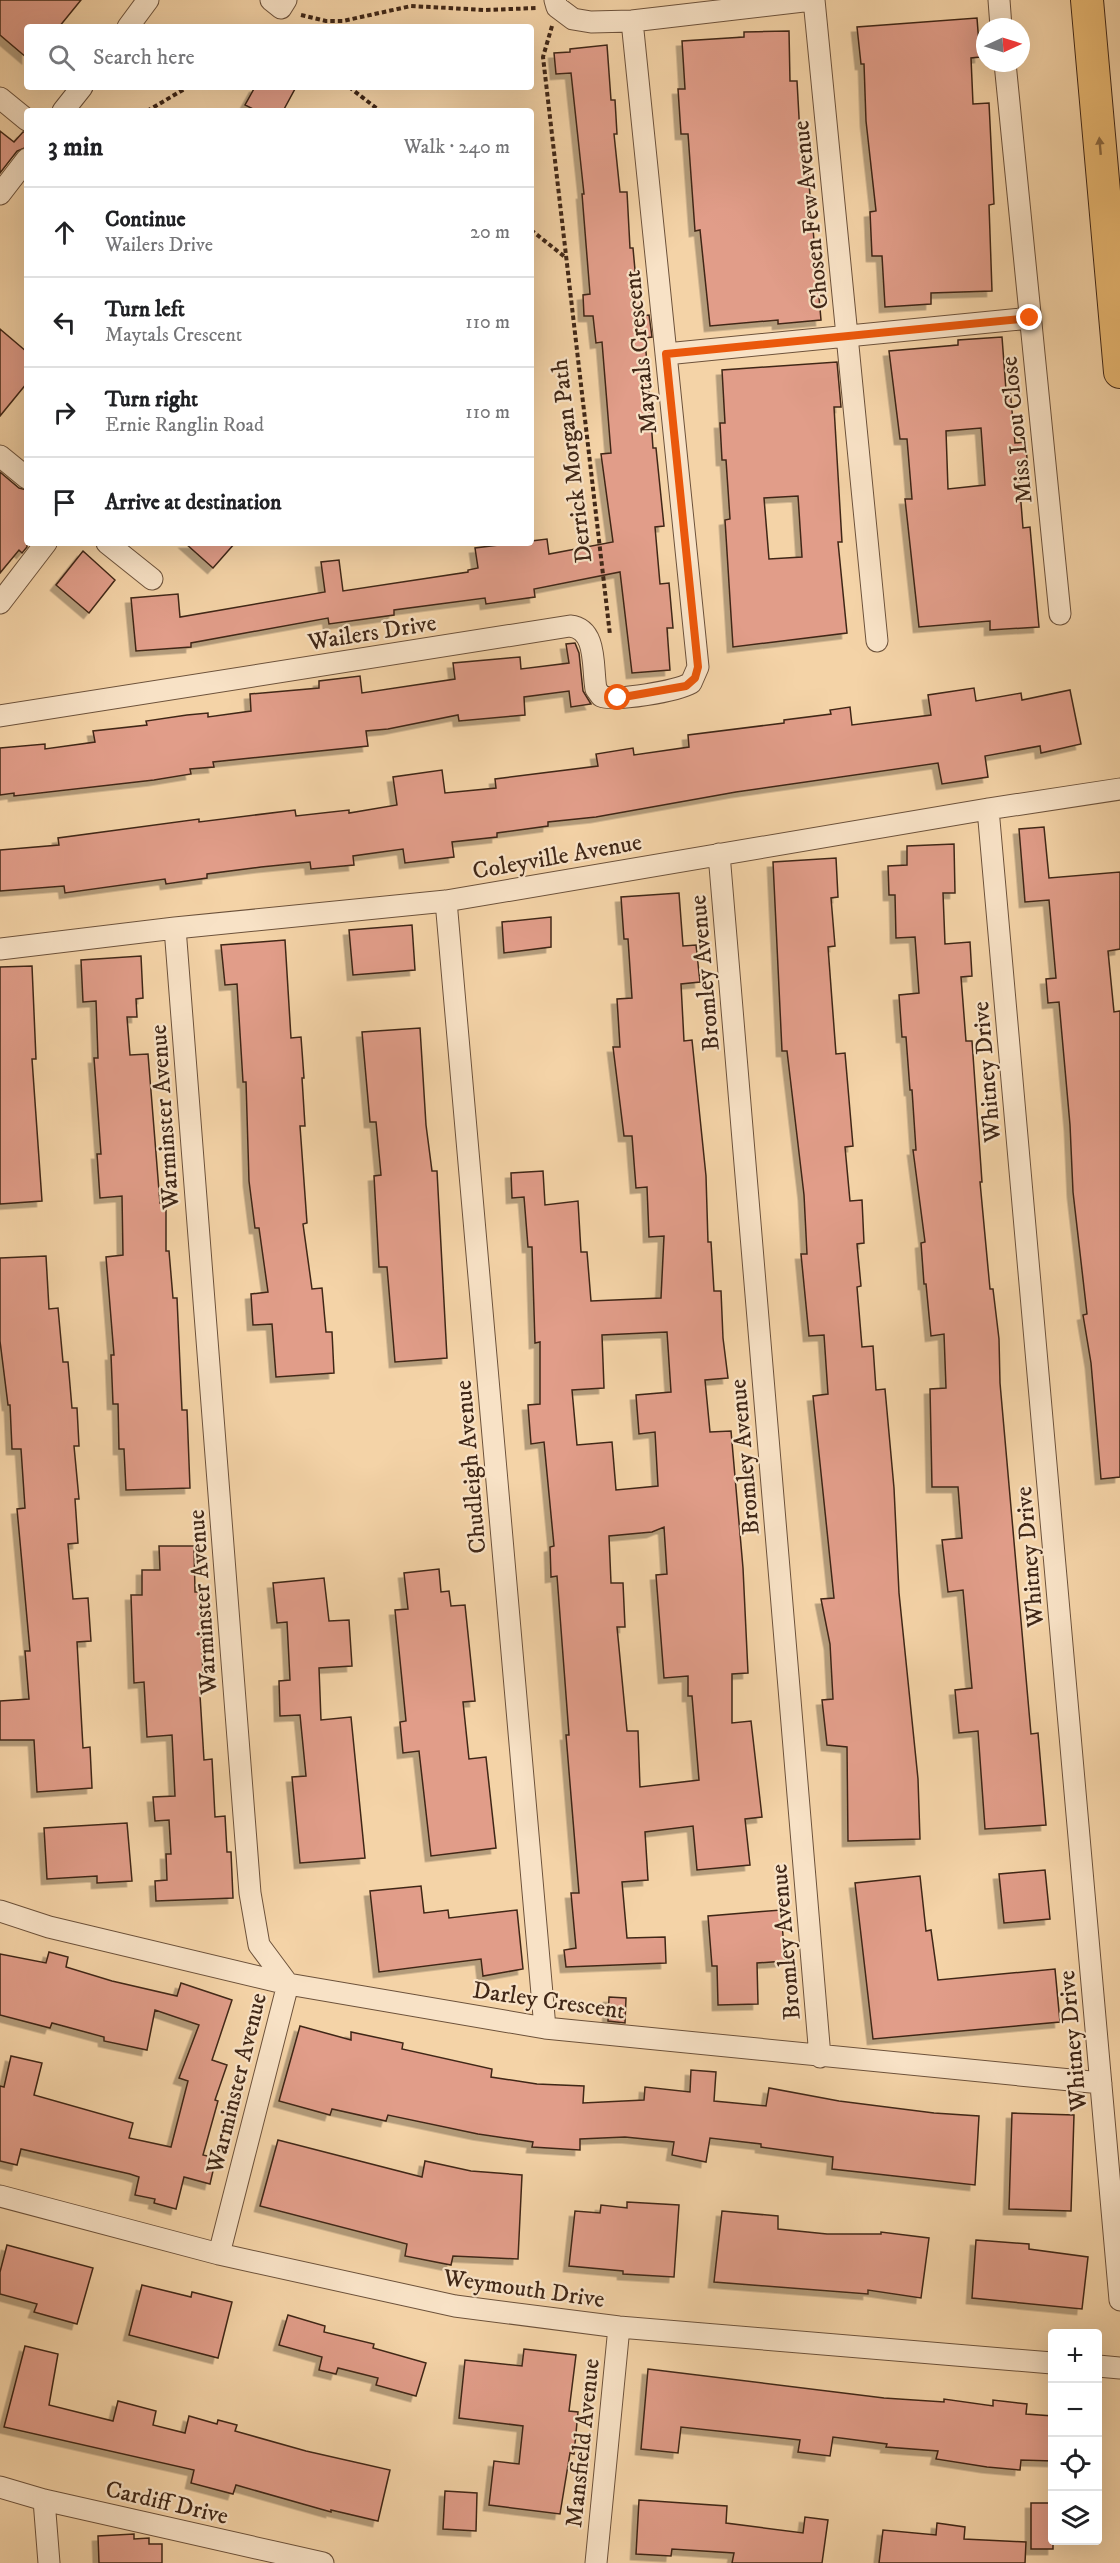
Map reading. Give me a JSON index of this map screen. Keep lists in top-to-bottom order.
{
  "streets": {
    "street": [
      "Chosen Few Avenue",
      "Maytals Crescent",
      "Miss Lou Close",
      "Wailers Drive",
      "Coleyville Avenue",
      "Bromley Avenue",
      "Whitney Drive",
      "Warminster Avenue",
      "Chudleigh Avenue",
      "Darley Crescent",
      "Weymouth Drive",
      "Mansfield Avenue",
      "Cardiff Drive"
    ],
    "path": ["Derrick Morgan Path"]
  },
  "crossings": [
    ["Maytals Crescent", "Wailers Drive"],
    ["Coleyville Avenue", "Bromley Avenue"],
    ["Coleyville Avenue", "Whitney Drive"],
    ["Coleyville Avenue", "Warminster Avenue"],
    ["Coleyville Avenue", "Chudleigh Avenue"],
    ["Bromley Avenue", "Darley Crescent"],
    ["Whitney Drive", "Darley Crescent"],
    ["Warminster Avenue", "Darley Crescent"],
    ["Warminster Avenue", "Weymouth Drive"],
    ["Chudleigh Avenue", "Darley Crescent"],
    ["Weymouth Drive", "Mansfield Avenue"]
  ],
  "north": "right",
  "page": {
    "search": "Search here",
    "heading": ["3 min", "Walk · 240 m"],
    "list": [
      ["Continue", "Wailers Drive", "20 m"],
      ["Turn left", "Maytals Crescent", "110 m"],
      ["Turn right", "Ernie Ranglin Road", "110 m"],
      "Arrive at destination"
    ],
    "map_buttons": ["+", "−"]
  }
}
